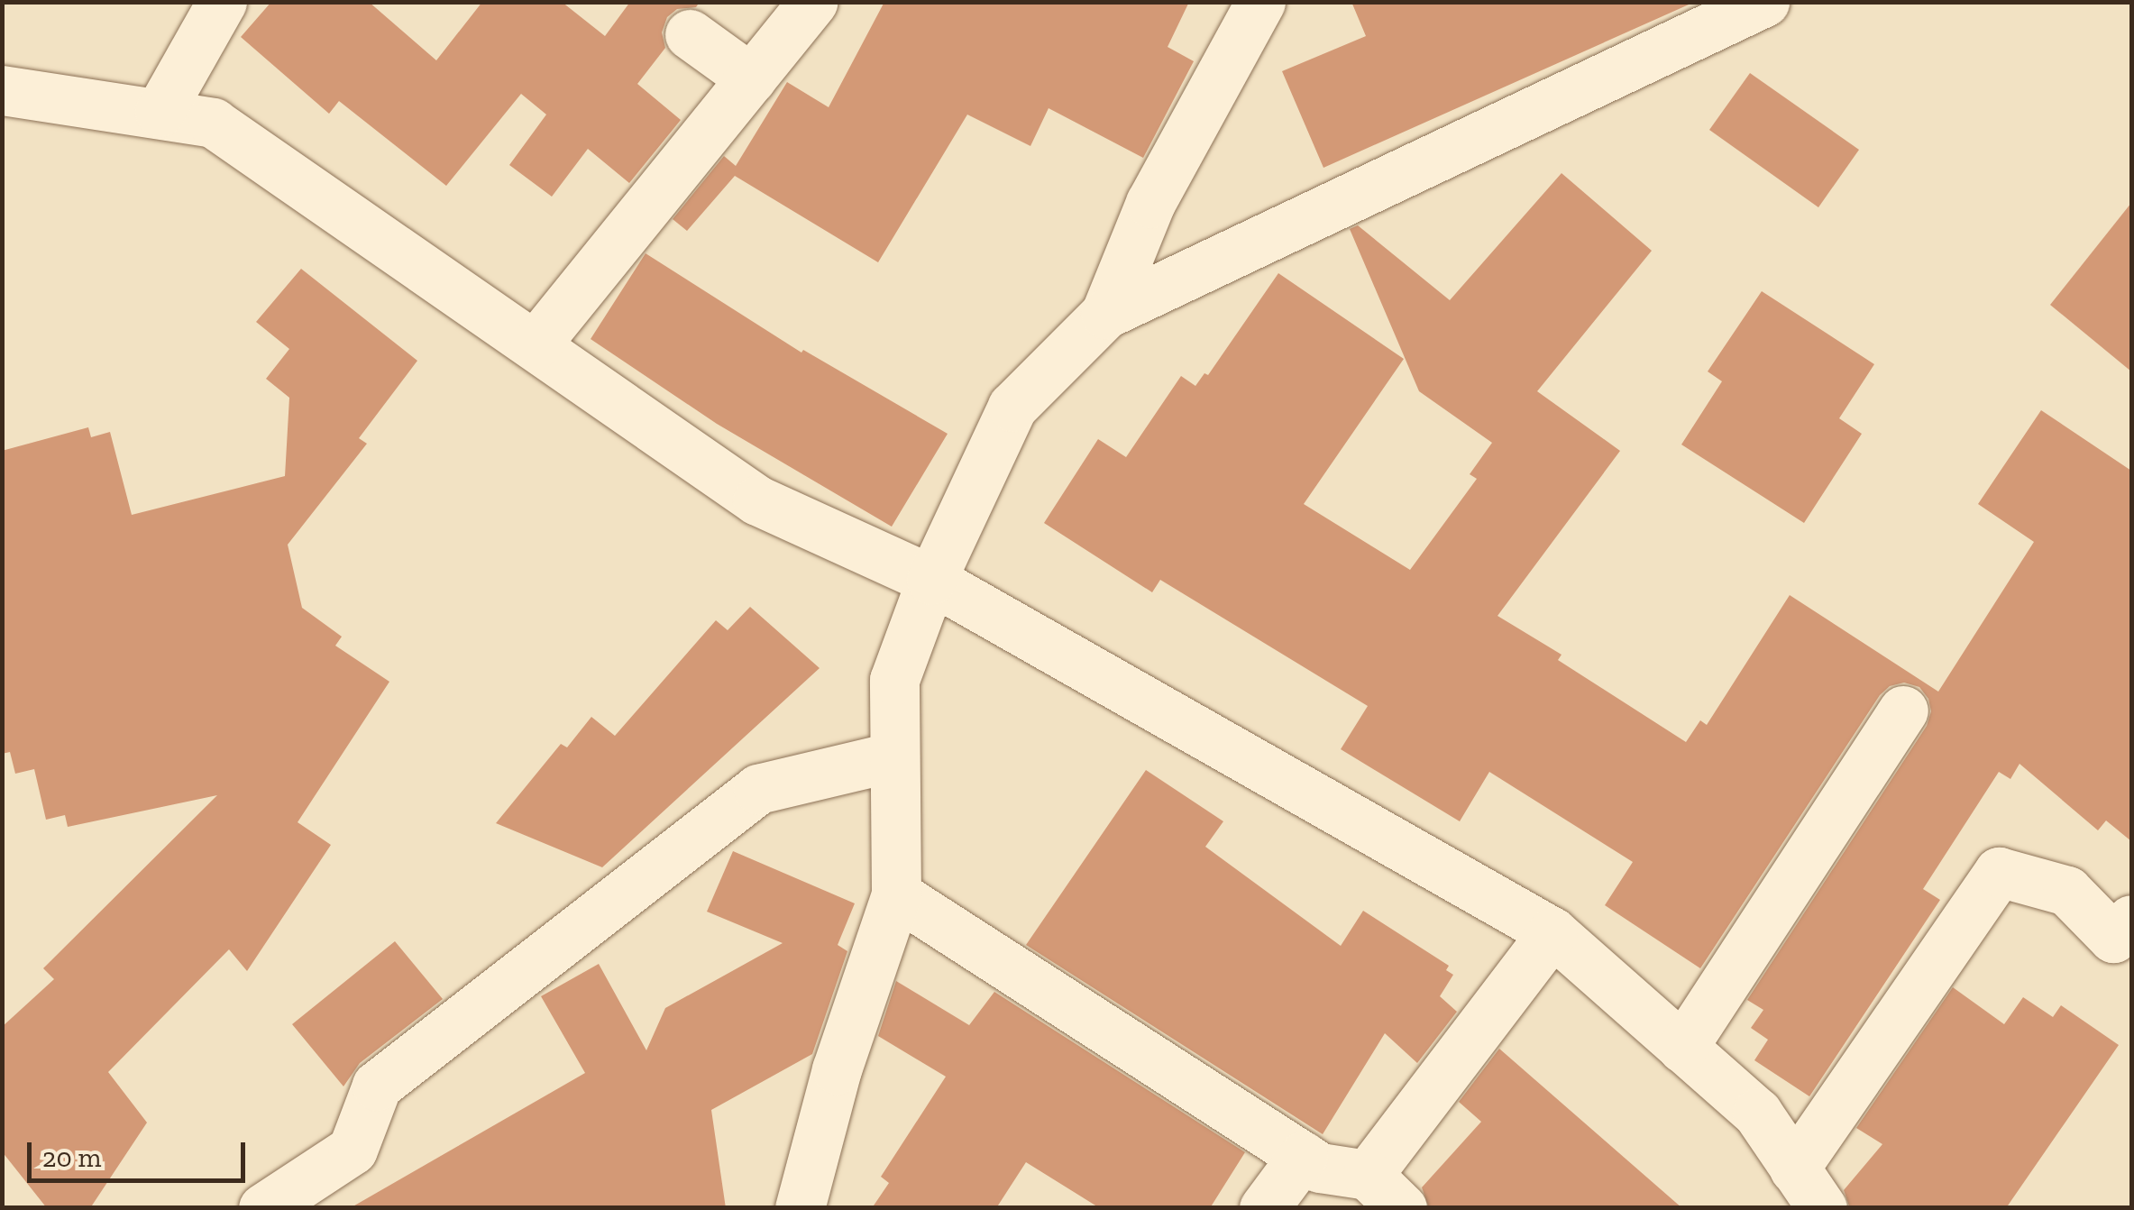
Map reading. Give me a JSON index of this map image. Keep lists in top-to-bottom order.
{
  "scale_bar": "20 m"
}
